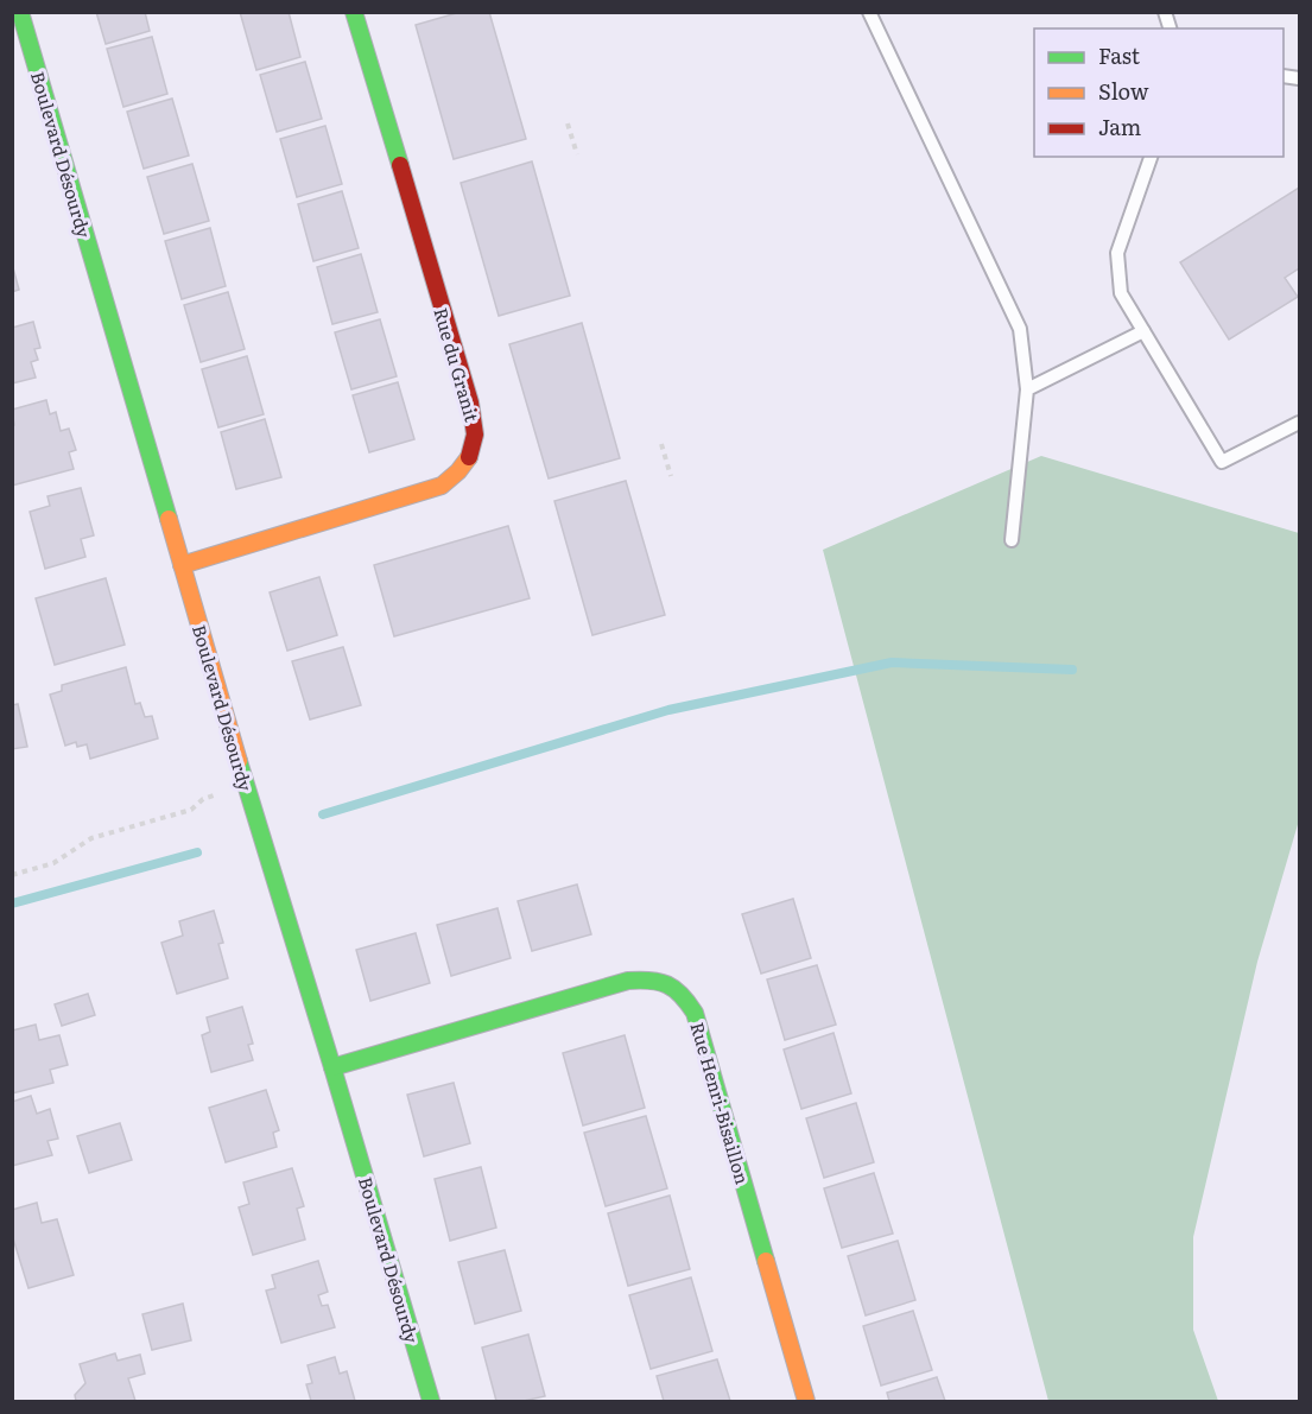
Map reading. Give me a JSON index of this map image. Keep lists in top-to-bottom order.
{
  "streets": {
    "street": ["Boulevard Désourdy", "Rue du Granit", "Rue Henri-Bisaillon"]
  },
  "crossings": [
    ["Boulevard Désourdy", "Rue du Granit"],
    ["Boulevard Désourdy", "Rue Henri-Bisaillon"]
  ],
  "legend": ["Fast", "Slow", "Jam"]
}
